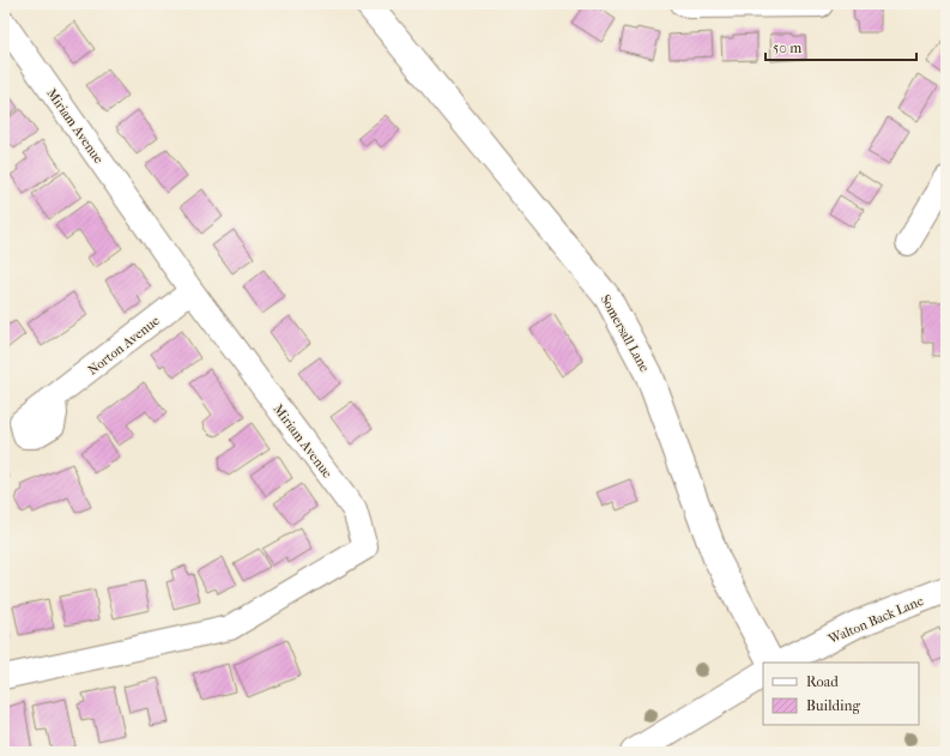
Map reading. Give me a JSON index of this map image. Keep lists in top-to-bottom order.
{
  "streets": {
    "street": [
      "Miriam Avenue",
      "Somersall Lane",
      "Norton Avenue",
      "Walton Back Lane"
    ]
  },
  "crossings": [
    ["Miriam Avenue", "Norton Avenue"]
  ],
  "legend": ["Road", "Building"],
  "scale_bar": "50 m"
}
